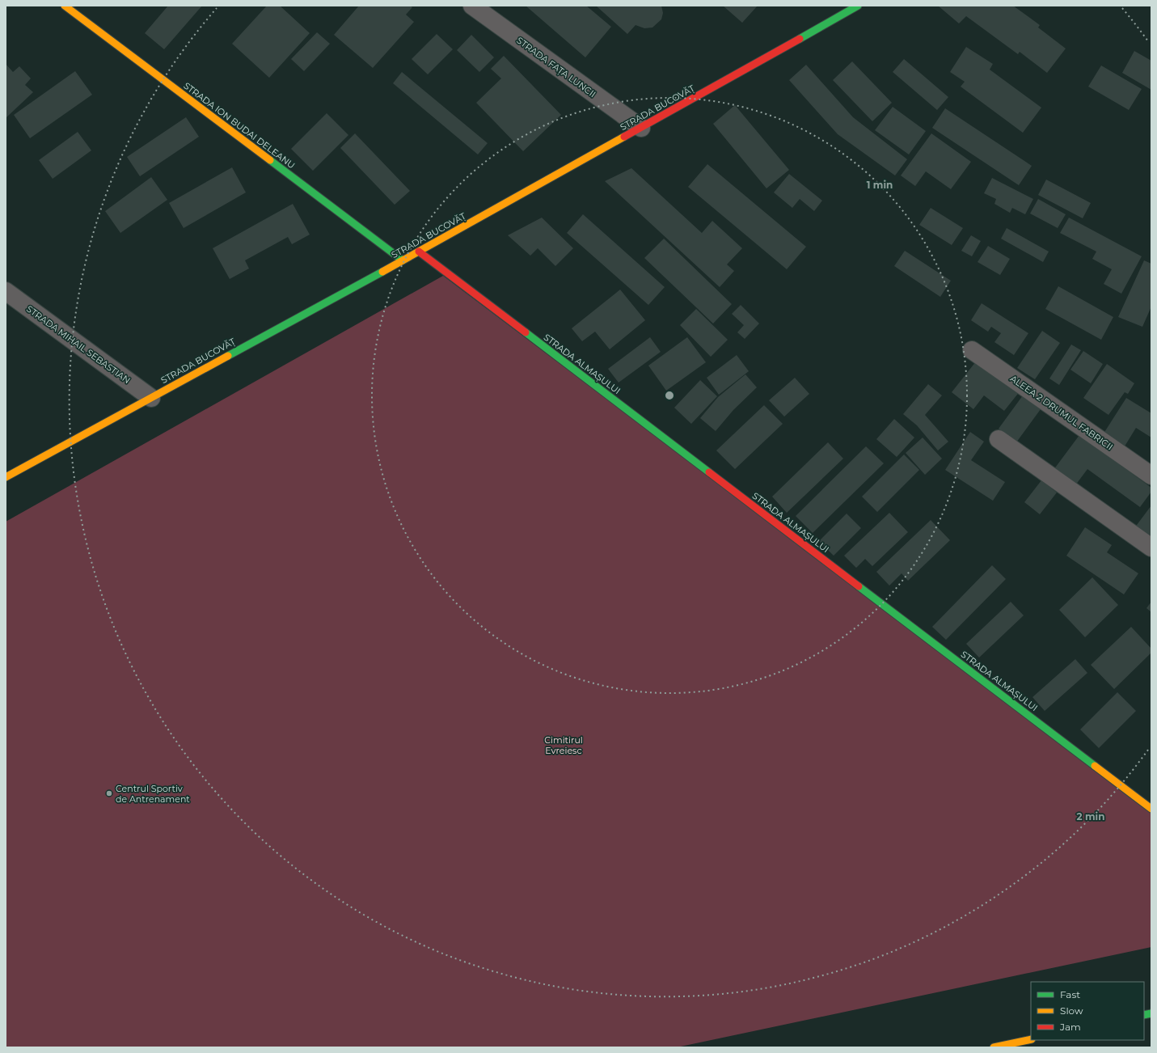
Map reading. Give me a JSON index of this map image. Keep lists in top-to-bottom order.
{
  "streets": {
    "street": [
      "STRADA FAȚA LUNCII",
      "STRADA BUCOVĂȚ",
      "STRADA ION BUDAI DELEANU",
      "STRADA MIHAIL SEBASTIAN",
      "STRADA ALMAȘULUI",
      "ALEEA 2 DRUMUL FABRICII"
    ]
  },
  "crossings": [
    ["STRADA FAȚA LUNCII", "STRADA BUCOVĂȚ"],
    ["STRADA BUCOVĂȚ", "STRADA ION BUDAI DELEANU"],
    ["STRADA BUCOVĂȚ", "STRADA MIHAIL SEBASTIAN"],
    ["STRADA BUCOVĂȚ", "STRADA ALMAȘULUI"]
  ],
  "parks": ["Cimitirul Evreiesc"],
  "places": ["Centrul Sportiv de Antrenament"],
  "legend": ["Fast", "Slow", "Jam"],
  "rings": ["1 min", "2 min"]
}
